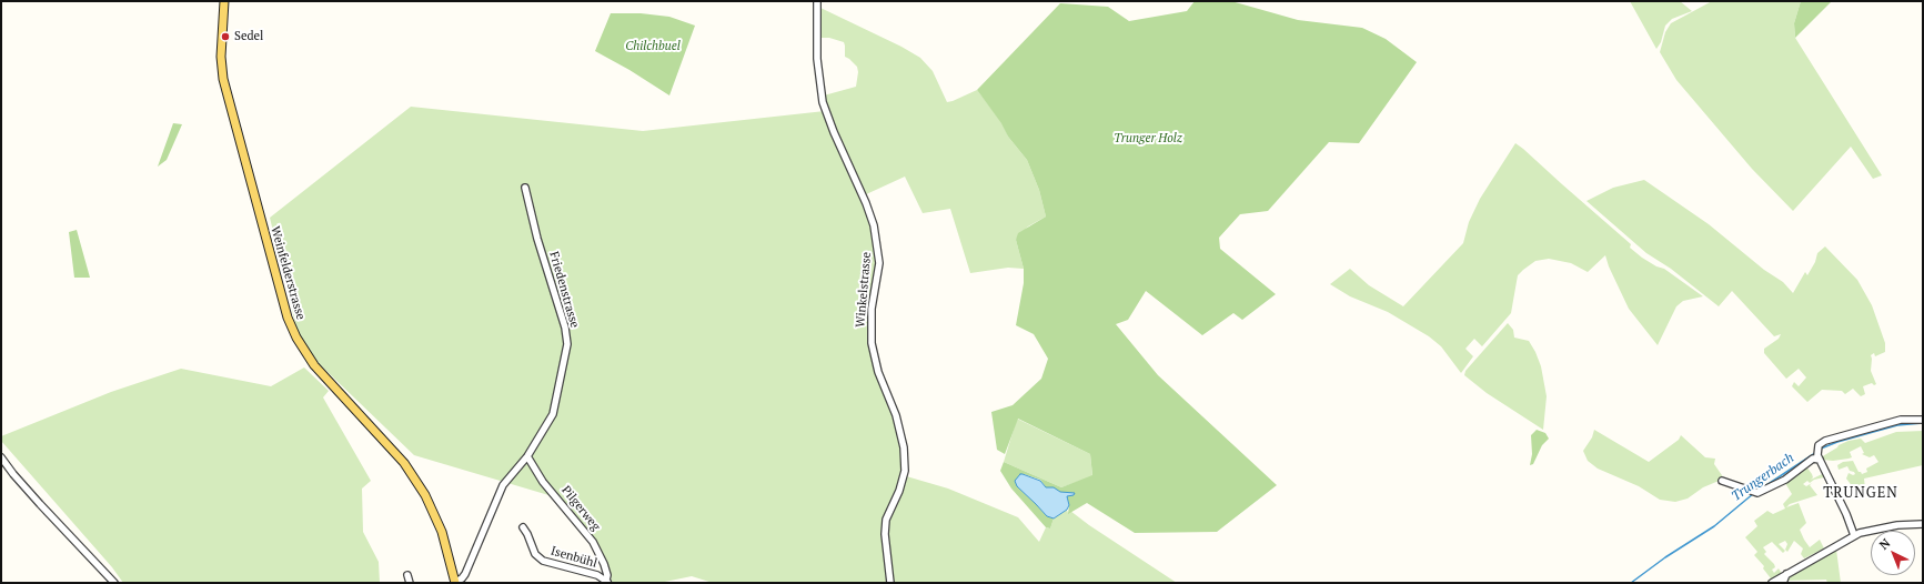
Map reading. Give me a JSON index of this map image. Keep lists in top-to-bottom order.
{
  "streets": {
    "main road": ["Weinfelderstrasse"],
    "street": [
      "Friedenstrasse",
      "Winkelstrasse",
      "Pilgerweg",
      "Isenbühl"
    ]
  },
  "crossings": [
    ["Weinfelderstrasse", "Friedenstrasse"],
    ["Friedenstrasse", "Pilgerweg"],
    ["Pilgerweg", "Isenbühl"]
  ],
  "districts": ["TRUNGEN"],
  "water": ["Trungerbach"],
  "parks": ["Chilchbuel", "Trunger Holz"],
  "places": ["Sedel"],
  "north": "top left"
}
